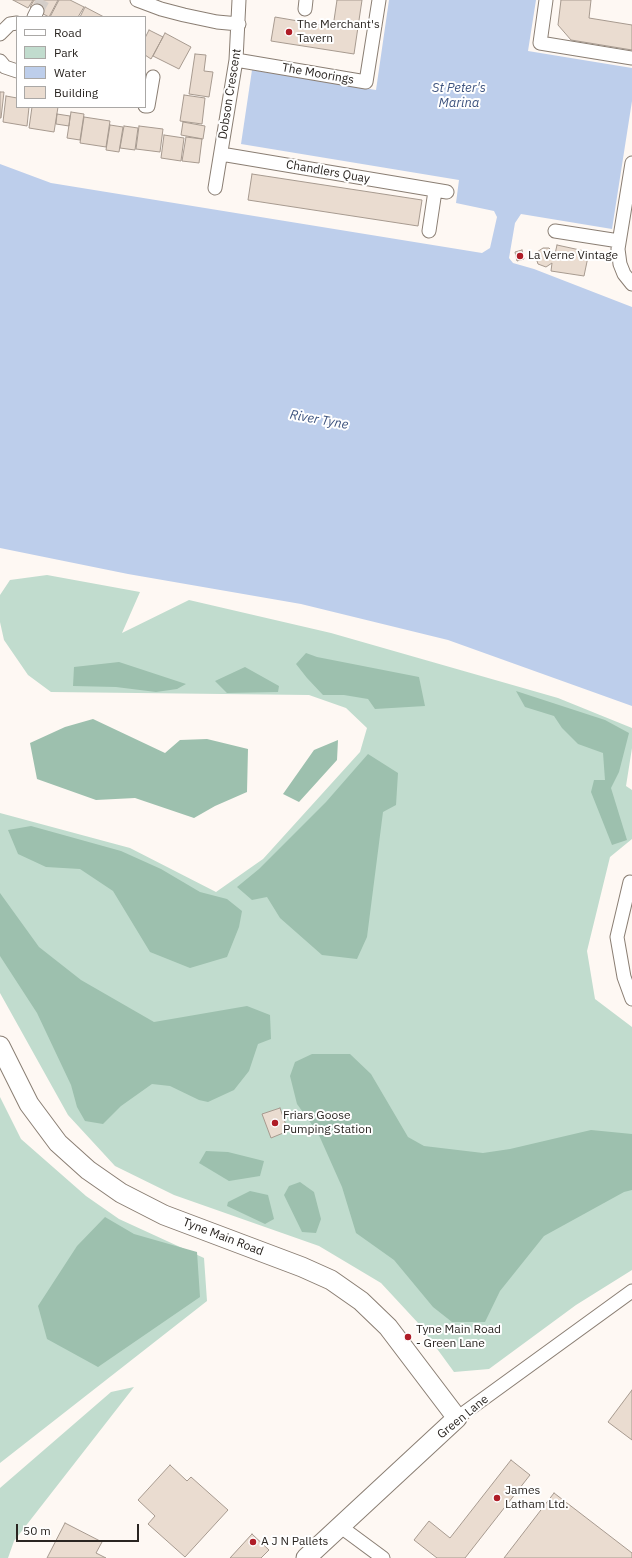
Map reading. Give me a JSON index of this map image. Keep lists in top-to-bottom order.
{
  "streets": {
    "street": [
      "The Moorings",
      "Dobson Crescent",
      "Chandlers Quay",
      "Tyne Main Road",
      "Green Lane"
    ]
  },
  "crossings": [
    ["The Moorings", "Dobson Crescent"],
    ["Dobson Crescent", "Chandlers Quay"],
    ["Tyne Main Road", "Green Lane"]
  ],
  "water": ["St Peter's Marina", "River Tyne"],
  "places": [
    "The Merchant's Tavern",
    "La Verne Vintage",
    "Friars Goose Pumping Station",
    "Tyne Main Road - Green Lane",
    "James Latham Ltd.",
    "A J N Pallets"
  ],
  "legend": [
    "Road",
    "Park",
    "Water",
    "Building"
  ],
  "scale_bar": "50 m"
}
